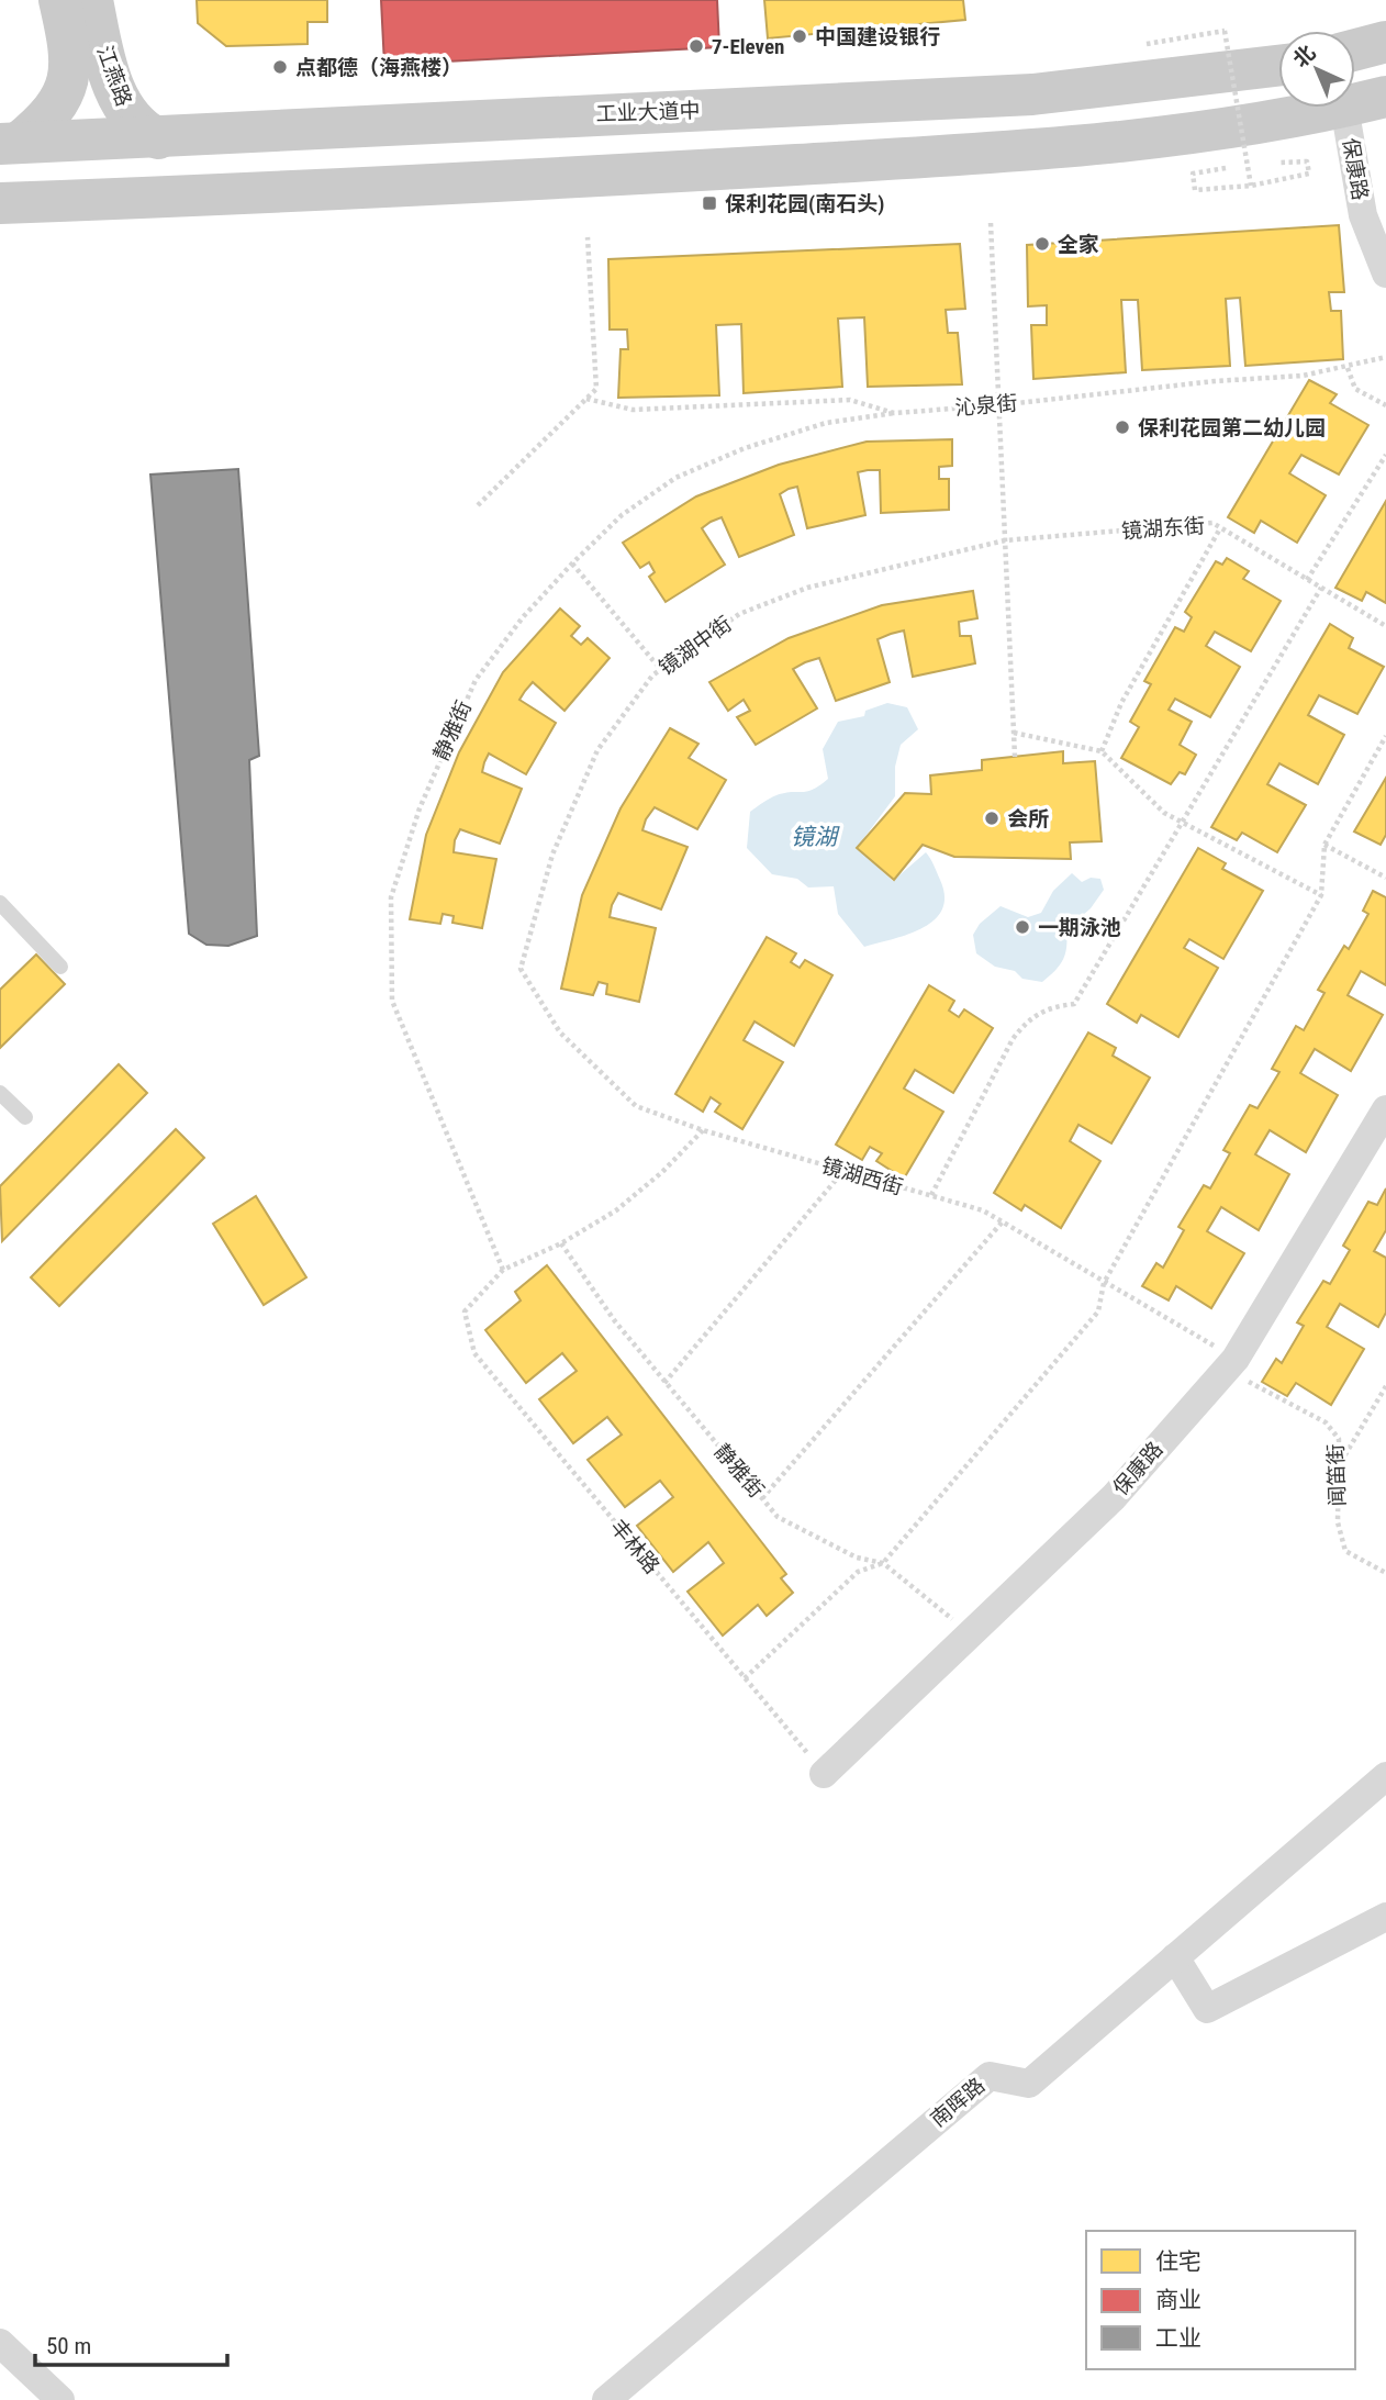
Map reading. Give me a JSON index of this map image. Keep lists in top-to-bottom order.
{
  "streets": {
    "main road": ["江燕路", "工业大道中"],
    "street": ["保康路", "南晖路"],
    "path": [
      "沁泉街",
      "镜湖东街",
      "镜湖中街",
      "静雅街",
      "镜湖西街",
      "闻笛街",
      "丰林路"
    ]
  },
  "crossings": [
    ["江燕路", "工业大道中"],
    ["保康路", "静雅街"],
    ["保康路", "镜湖西街"],
    ["保康路", "闻笛街"],
    ["保康路", "丰林路"],
    ["沁泉街", "静雅街"],
    ["镜湖东街", "镜湖中街"],
    ["镜湖中街", "镜湖西街"],
    ["静雅街", "丰林路"],
    ["镜湖西街", "闻笛街"]
  ],
  "water": ["镜湖"],
  "places": {
    "other": [
      "中国建设银行",
      "7-Eleven",
      "点都德（海燕楼）",
      "全家",
      "保利花园第二幼儿园",
      "会所",
      "一期泳池"
    ],
    "transit": ["保利花园(南石头)"]
  },
  "legend": ["住宅", "商业", "工业"],
  "scale_bar": "50 m",
  "north": "top left"
}
